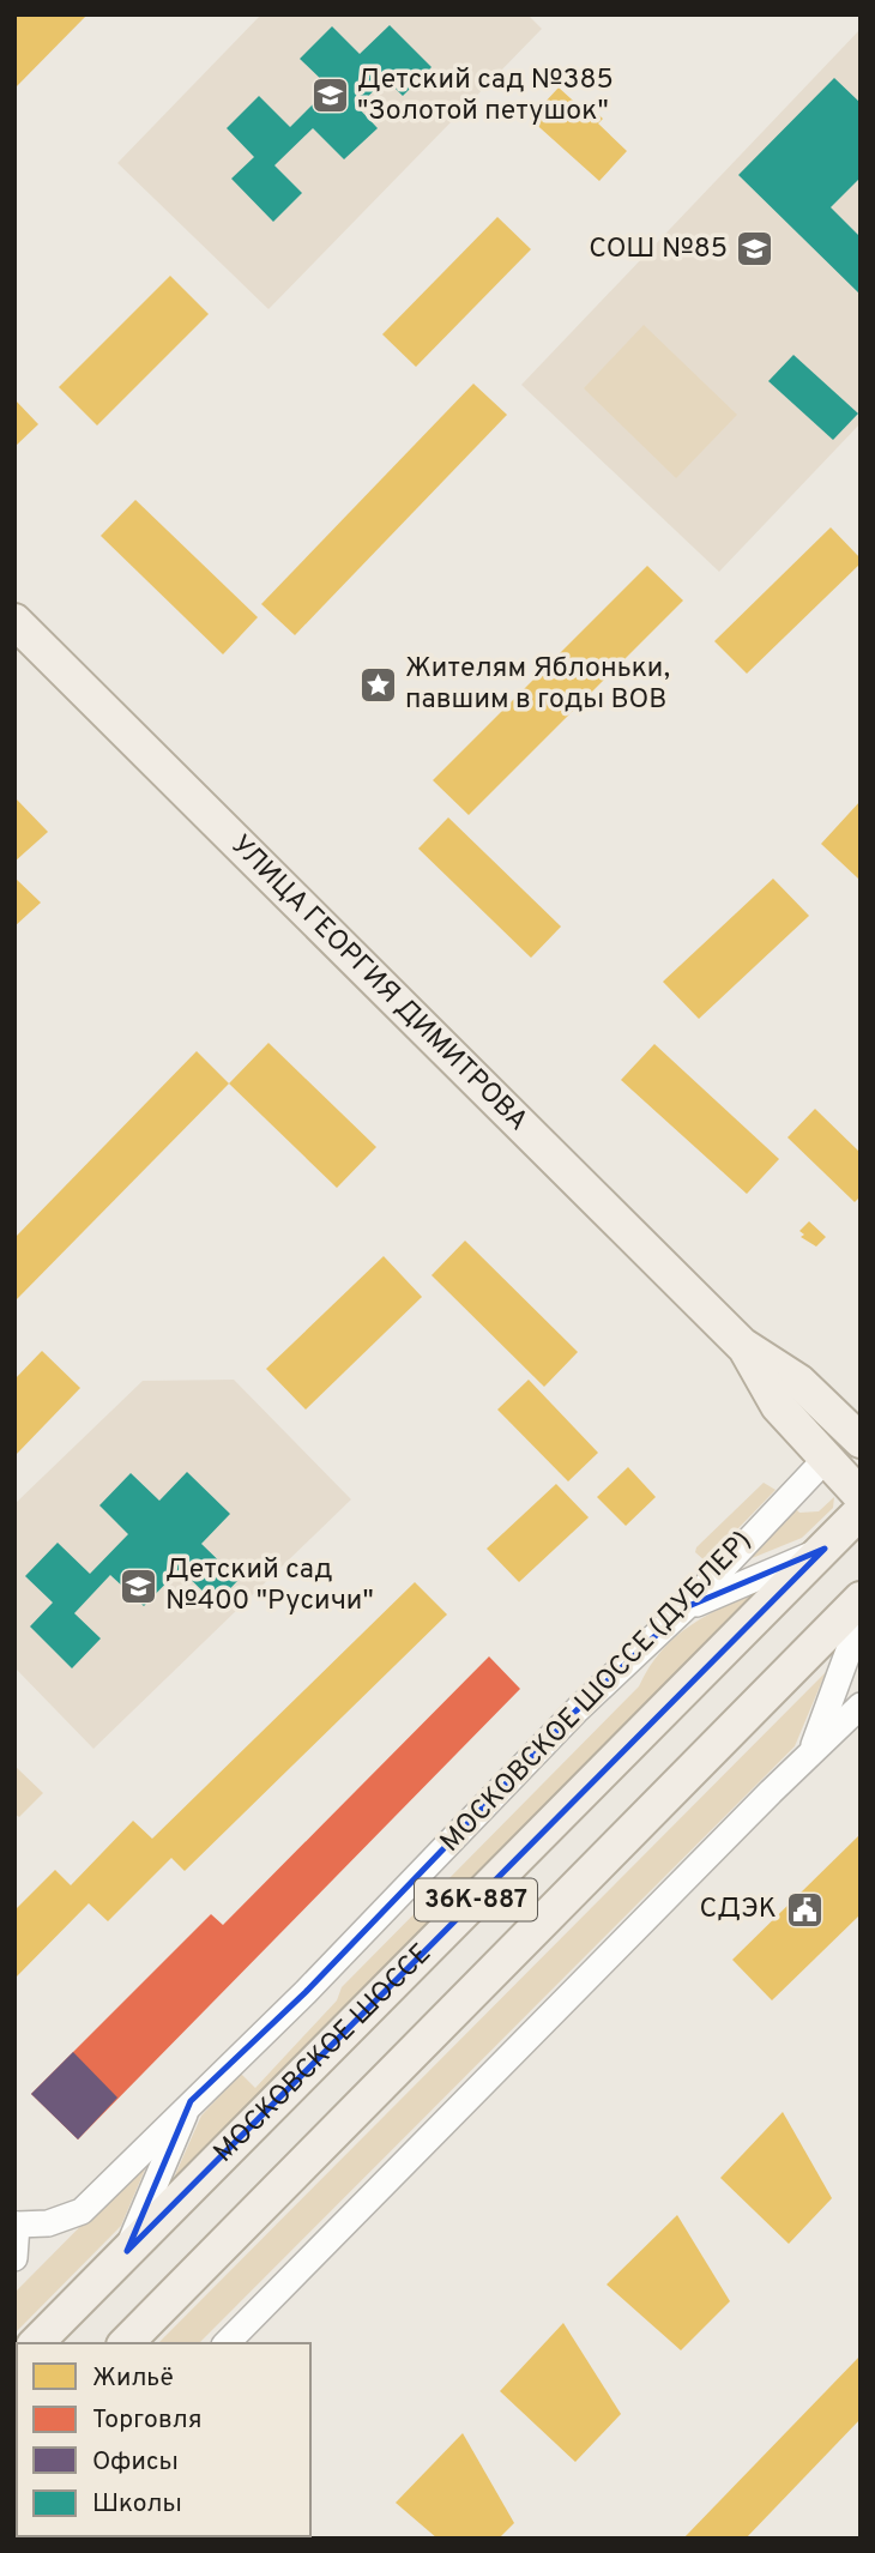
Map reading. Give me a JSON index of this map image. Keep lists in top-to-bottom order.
{
  "streets": {
    "main road": ["УЛИЦА ГЕОРГИЯ ДИМИТРОВА", "36К-887", "МОСКОВСКОЕ ШОССЕ"],
    "street": ["МОСКОВСКОЕ ШОССЕ (ДУБЛЕР)"]
  },
  "crossings": [
    ["УЛИЦА ГЕОРГИЯ ДИМИТРОВА", "МОСКОВСКОЕ ШОССЕ (ДУБЛЕР)"]
  ],
  "places": {
    "school or university": ["Детский сад №385 \"Золотой петушок\"", "СОШ №85", "Детский сад №400 \"Русичи\""],
    "place": ["Жителям Яблоньки, павшим в годы ВОВ"],
    "public building": ["СДЭК"]
  },
  "legend": [
    "Жильё",
    "Торговля",
    "Офисы",
    "Школы"
  ]
}
